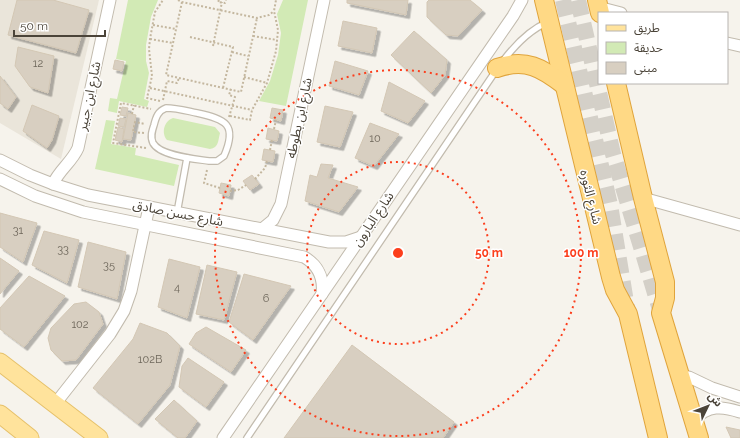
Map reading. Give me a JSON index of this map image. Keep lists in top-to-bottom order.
{
  "streets": {
    "highway": ["شارع الثوره"],
    "street": [
      "شارع ابن جبير",
      "شارع ابن بطوطه",
      "شارع حسن صادق",
      "شارع البارون"
    ]
  },
  "crossings": [
    ["شارع ابن جبير", "شارع حسن صادق"],
    ["شارع ابن بطوطه", "شارع حسن صادق"],
    ["شارع الثوره", "شارع البارون"],
    ["شارع حسن صادق", "شارع البارون"]
  ],
  "house_numbers": [
    "12",
    "10",
    "31",
    "33",
    "35",
    "4",
    "6",
    "102",
    "102B"
  ],
  "legend": ["طريق", "حديقة", "مبنى"],
  "scale_bar": "50 m",
  "north": "top right",
  "rings": ["50 m", "100 m"]
}
